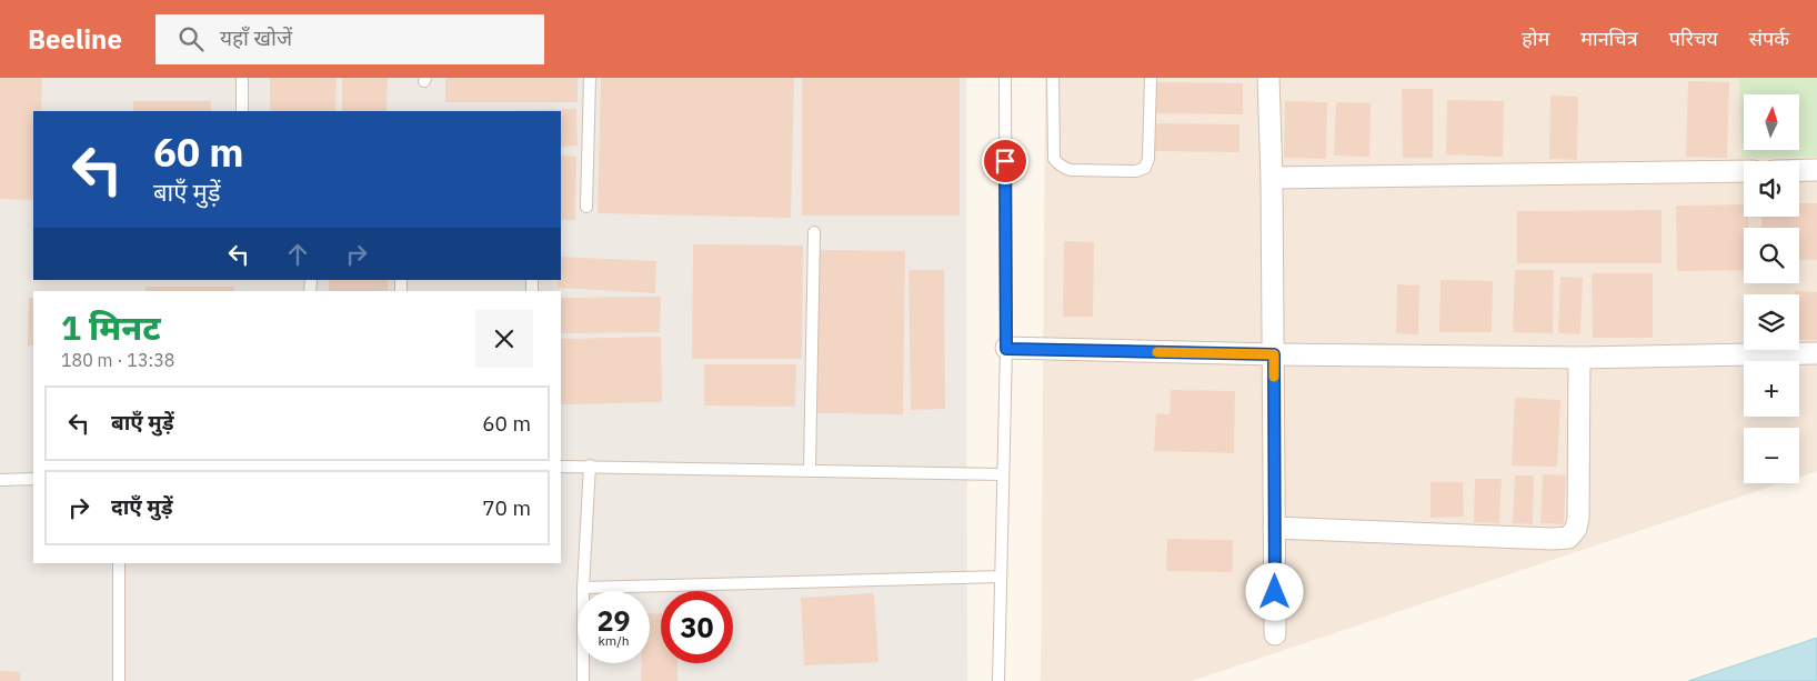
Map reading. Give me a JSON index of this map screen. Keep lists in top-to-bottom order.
{
  "north": "top",
  "page": {
    "header": "Beeline",
    "search": "यहाँ खोजें",
    "nav": [
      "होम",
      "मानचित्र",
      "परिचय",
      "संपर्क"
    ],
    "map_buttons": ["+", "−"],
    "turn": ["60 m", "बाएँ मुड़ें"],
    "heading": ["1 मिनट", "180 m · 13:38"],
    "list": [
      {
        "name": "बाएँ मुड़ें",
        "value": "60 m"
      },
      {
        "name": "दाएँ मुड़ें",
        "value": "70 m"
      }
    ],
    "speed": "29 km/h",
    "limit": "30"
  }
}
